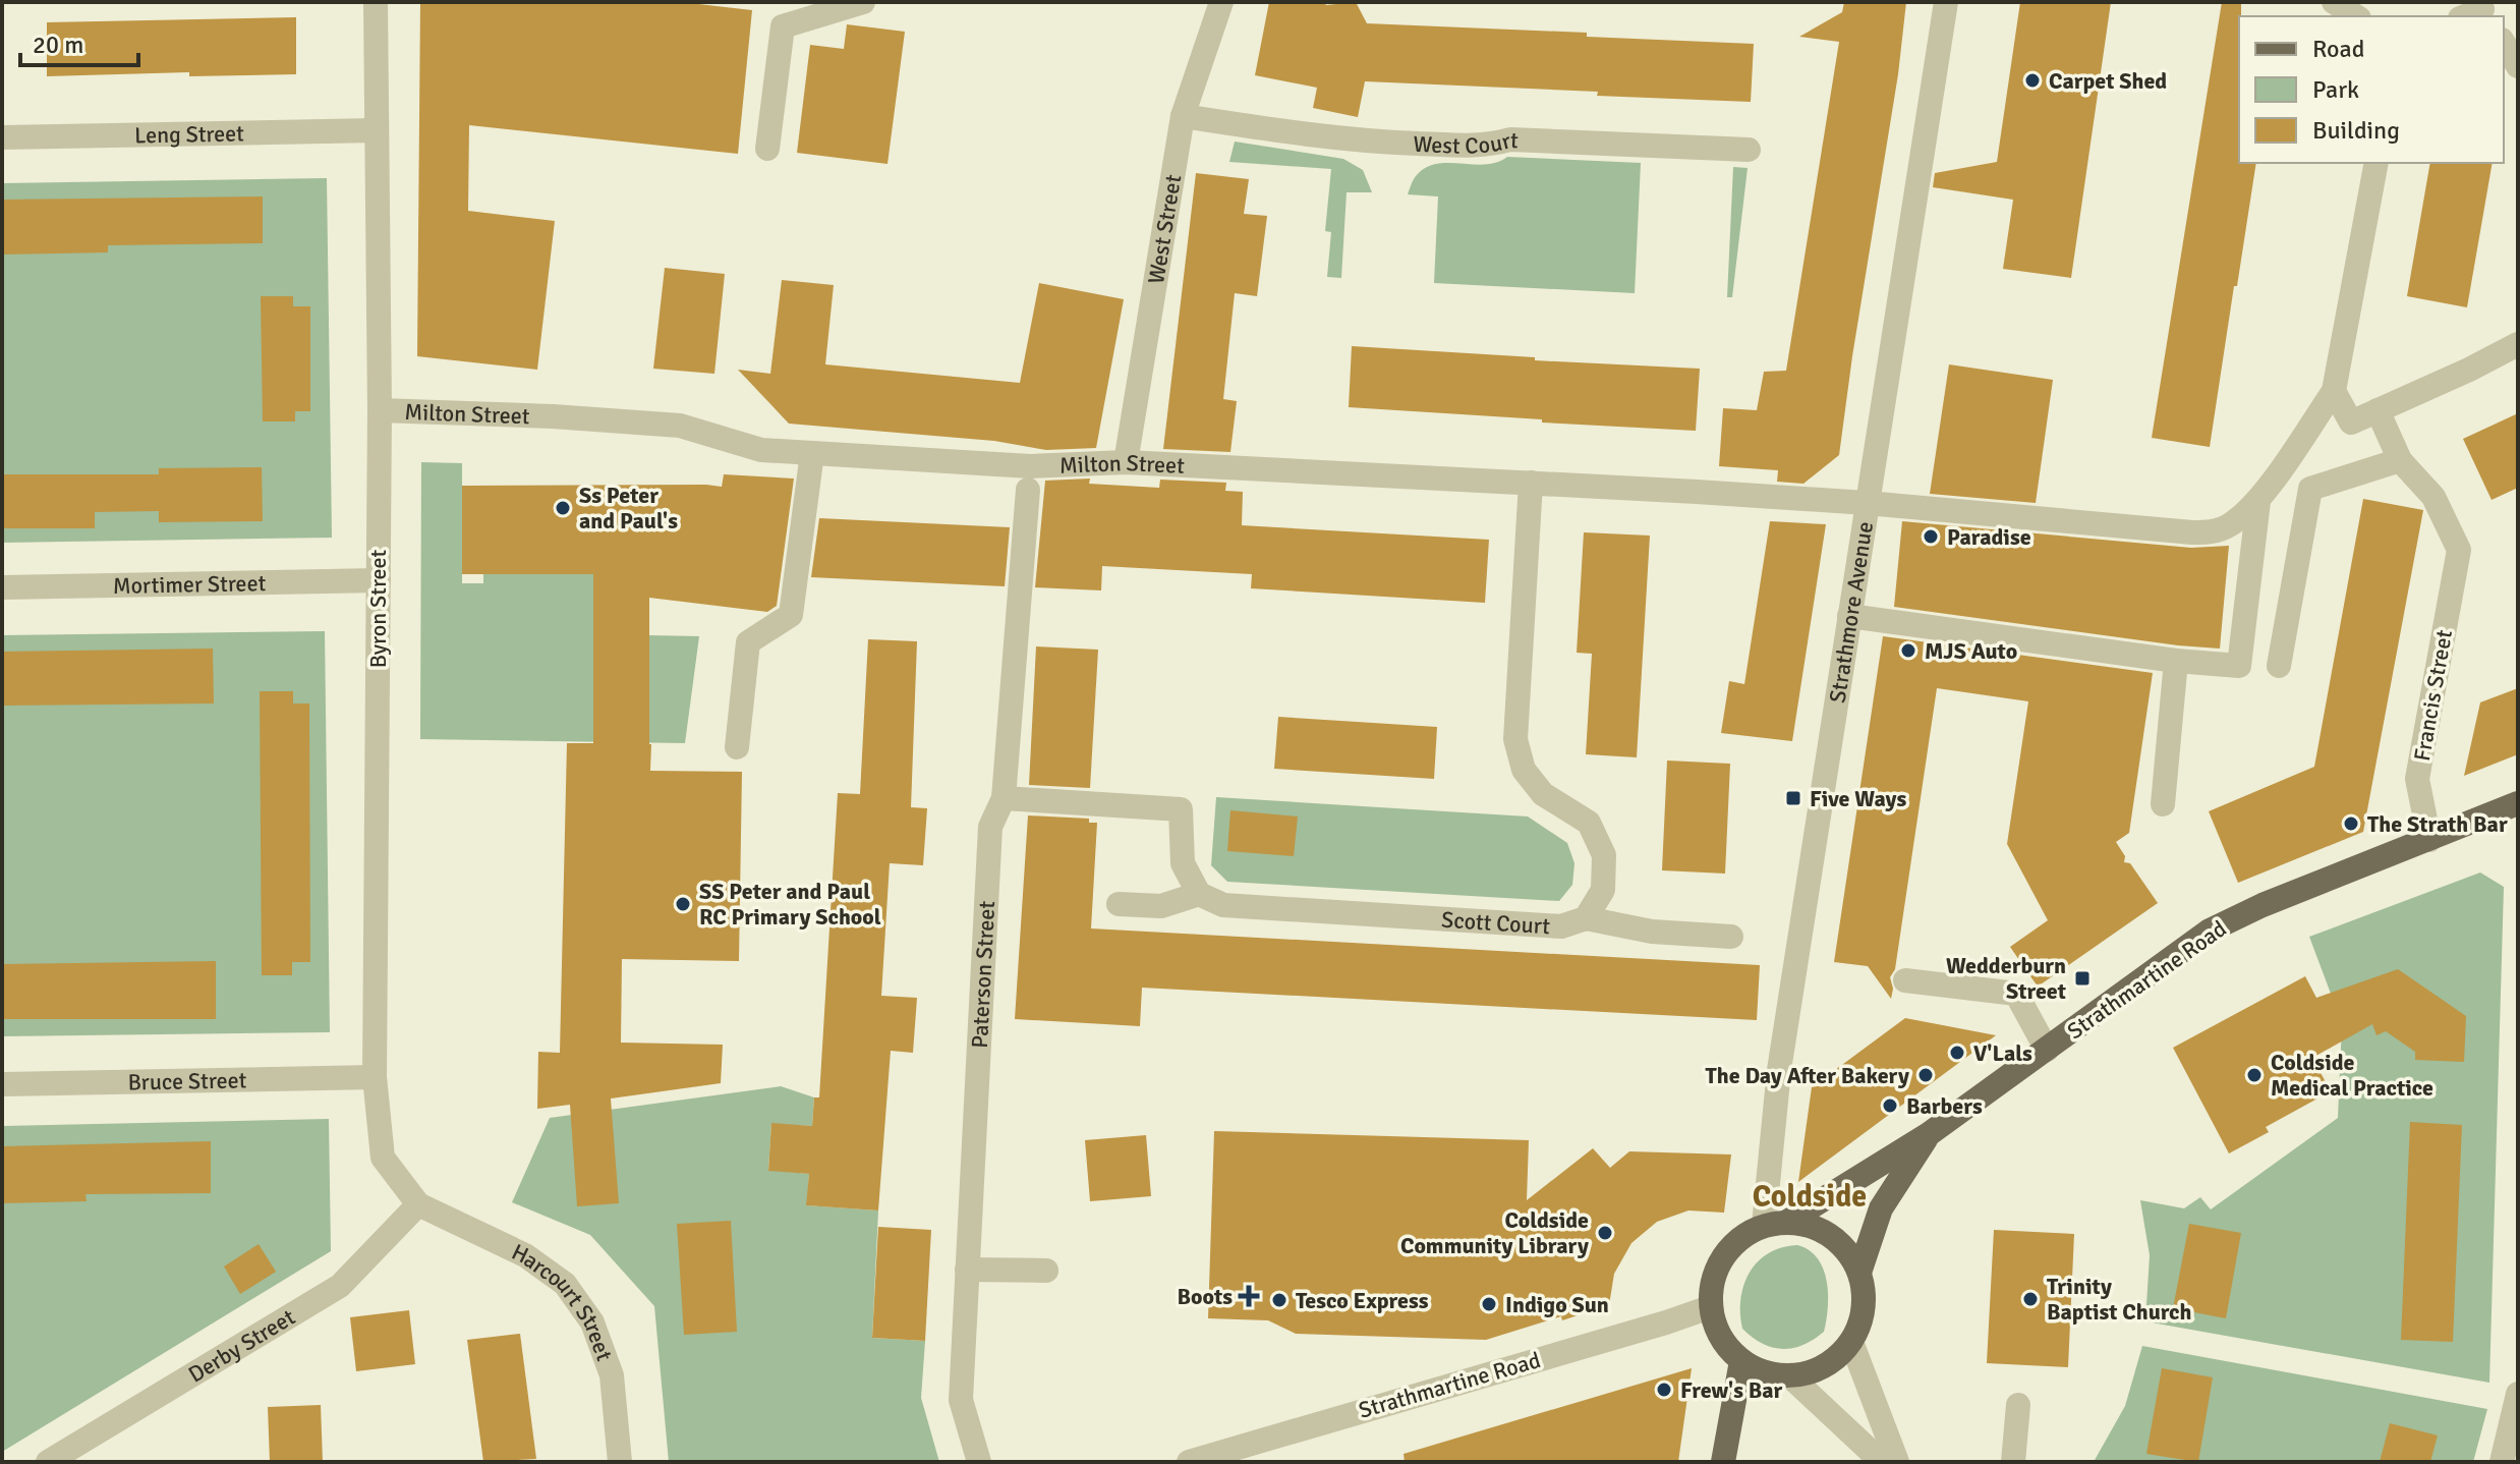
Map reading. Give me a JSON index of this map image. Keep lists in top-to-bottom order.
{
  "streets": {
    "main road": ["Strathmartine Road"],
    "street": [
      "Leng Street",
      "West Court",
      "West Street",
      "Milton Street",
      "Mortimer Street",
      "Byron Street",
      "Strathmore Avenue",
      "Francis Street",
      "Scott Court",
      "Paterson Street",
      "Bruce Street",
      "Harcourt Street",
      "Derby Street"
    ]
  },
  "crossings": [
    ["Leng Street", "Byron Street"],
    ["West Court", "West Street"],
    ["West Street", "Milton Street"],
    ["Milton Street", "Byron Street"],
    ["Milton Street", "Strathmore Avenue"],
    ["Milton Street", "Scott Court"],
    ["Mortimer Street", "Byron Street"],
    ["Byron Street", "Bruce Street"],
    ["Byron Street", "Harcourt Street"],
    ["Byron Street", "Derby Street"],
    ["Strathmore Avenue", "Strathmartine Road"],
    ["Francis Street", "Strathmartine Road"],
    ["Harcourt Street", "Derby Street"]
  ],
  "districts": ["Coldside"],
  "places": {
    "other": [
      "Carpet Shed",
      "Ss Peter and Paul's",
      "Paradise",
      "MJS Auto",
      "The Strath Bar",
      "SS Peter and Paul RC Primary School",
      "V'Lals",
      "The Day After Bakery",
      "Coldside Medical Practice",
      "Barbers",
      "Coldside Community Library",
      "Trinity Baptist Church",
      "Tesco Express",
      "Indigo Sun",
      "Frew's Bar"
    ],
    "transit": ["Five Ways", "Wedderburn Street"],
    "health": ["Boots"]
  },
  "legend": ["Road", "Park", "Building"],
  "scale_bar": "20 m"
}
